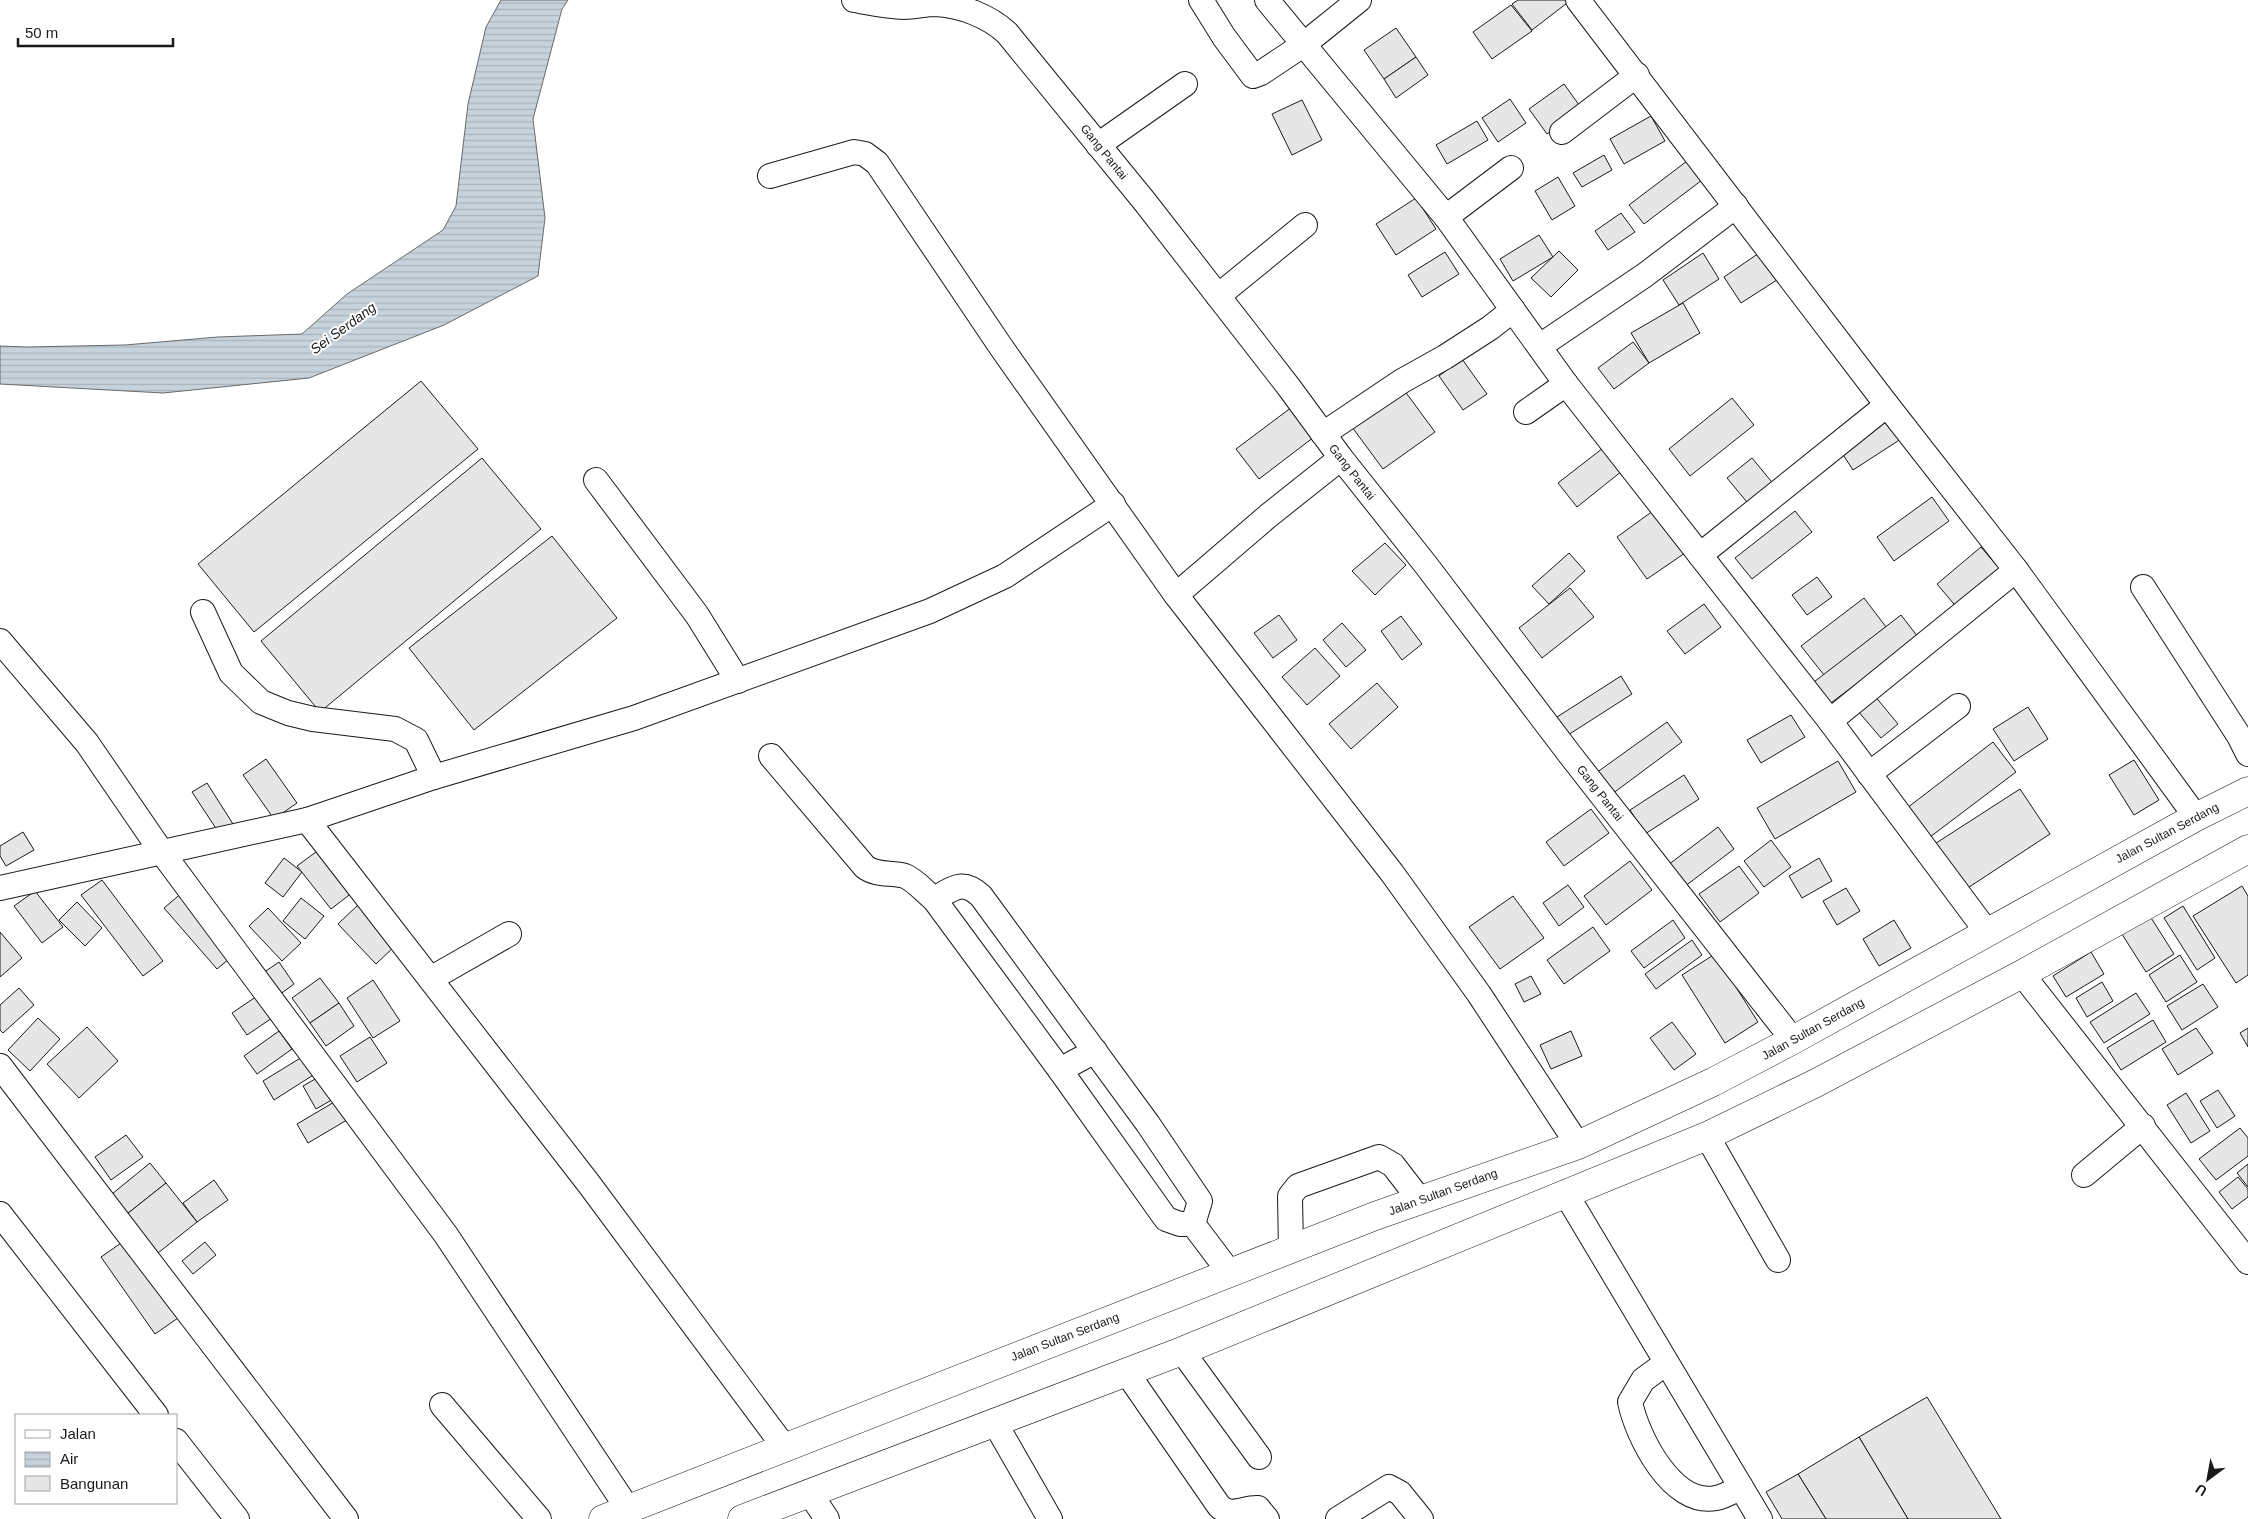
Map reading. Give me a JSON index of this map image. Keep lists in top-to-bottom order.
{
  "streets": {
    "highway": ["Jalan Sultan Serdang"],
    "street": ["Gang Pantai"]
  },
  "crossings": [
    ["Gang Pantai", "Jalan Sultan Serdang"]
  ],
  "water": ["Sei Serdang"],
  "legend": ["Jalan", "Air", "Bangunan"],
  "scale_bar": "50 m",
  "north": "bottom left"
}
